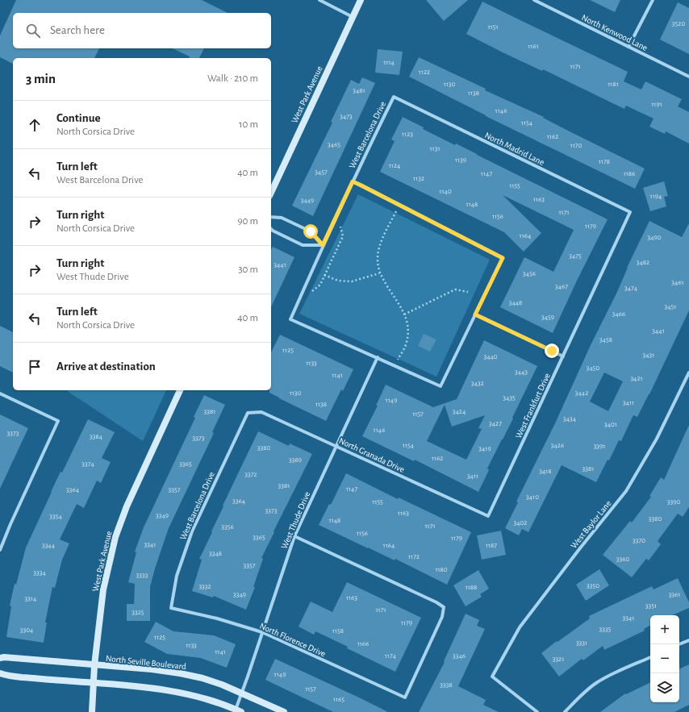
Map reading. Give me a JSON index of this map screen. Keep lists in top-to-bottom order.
{
  "streets": {
    "street": [
      "North Kenwood Lane",
      "West Park Avenue",
      "West Barcelona Drive",
      "North Madrid Lane",
      "West Frankfurt Drive",
      "North Granada Drive",
      "West Thude Drive",
      "West Baylor Lane",
      "North Florence Drive",
      "North Seville Boulevard"
    ]
  },
  "crossings": [
    ["West Park Avenue", "North Seville Boulevard"],
    ["West Barcelona Drive", "North Madrid Lane"],
    ["West Barcelona Drive", "North Granada Drive"],
    ["West Barcelona Drive", "West Thude Drive"],
    ["West Barcelona Drive", "North Florence Drive"],
    ["North Madrid Lane", "West Frankfurt Drive"],
    ["West Frankfurt Drive", "North Granada Drive"],
    ["North Granada Drive", "West Thude Drive"],
    ["West Thude Drive", "North Florence Drive"],
    ["West Thude Drive", "North Seville Boulevard"]
  ],
  "house_numbers": [
    "3520",
    "1151",
    "1161",
    "1114",
    "1171",
    "1122",
    "1130",
    "1181",
    "3481",
    "1138",
    "1191",
    "1146",
    "3473",
    "1154",
    "1123",
    "1162",
    "3465",
    "1170",
    "1131",
    "1139",
    "1178",
    "1124",
    "3457",
    "1147",
    "1186",
    "1132",
    "1155",
    "1140",
    "1194",
    "1163",
    "3449",
    "1148",
    "1171",
    "1156",
    "1179",
    "1164",
    "3490",
    "3475",
    "3482",
    "3441",
    "3456",
    "3461",
    "3467",
    "3474",
    "3448",
    "3451",
    "3466",
    "3459",
    "3441",
    "3458",
    "1125",
    "3431",
    "3440",
    "1133",
    "3450",
    "3443",
    "1141",
    "3421",
    "3432",
    "1130",
    "3442",
    "3435",
    "1149",
    "3411",
    "1138",
    "3381",
    "3424",
    "1157",
    "3434",
    "3427",
    "3401",
    "1146",
    "3373",
    "3384",
    "3373",
    "1154",
    "3426",
    "3391",
    "3380",
    "3419",
    "1162",
    "3389",
    "3374",
    "3365",
    "3381",
    "3418",
    "3372",
    "3411",
    "3381",
    "1147",
    "3364",
    "3357",
    "3410",
    "3364",
    "1155",
    "3390",
    "3373",
    "1163",
    "3349",
    "3354",
    "3380",
    "1148",
    "3402",
    "1171",
    "3356",
    "1156",
    "3365",
    "1179",
    "3370",
    "3341",
    "3344",
    "1164",
    "1187",
    "3348",
    "1172",
    "3360",
    "3357",
    "1180",
    "3334",
    "3333",
    "3350",
    "3332",
    "1188",
    "3349",
    "3361",
    "1163",
    "3314",
    "3351",
    "1171",
    "3325",
    "3341",
    "1179",
    "3335",
    "3304",
    "1158",
    "1125",
    "3331",
    "1166",
    "1133",
    "1141",
    "1174",
    "3346",
    "3321",
    "1149",
    "3338",
    "1157",
    "1165"
  ],
  "page": {
    "search": "Search here",
    "heading": ["3 min", "Walk · 210 m"],
    "list": [
      ["Continue", "North Corsica Drive", "10 m"],
      ["Turn left", "West Barcelona Drive", "40 m"],
      ["Turn right", "North Corsica Drive", "90 m"],
      ["Turn right", "West Thude Drive", "30 m"],
      ["Turn left", "North Corsica Drive", "40 m"],
      "Arrive at destination"
    ],
    "map_buttons": ["+", "−"]
  }
}
